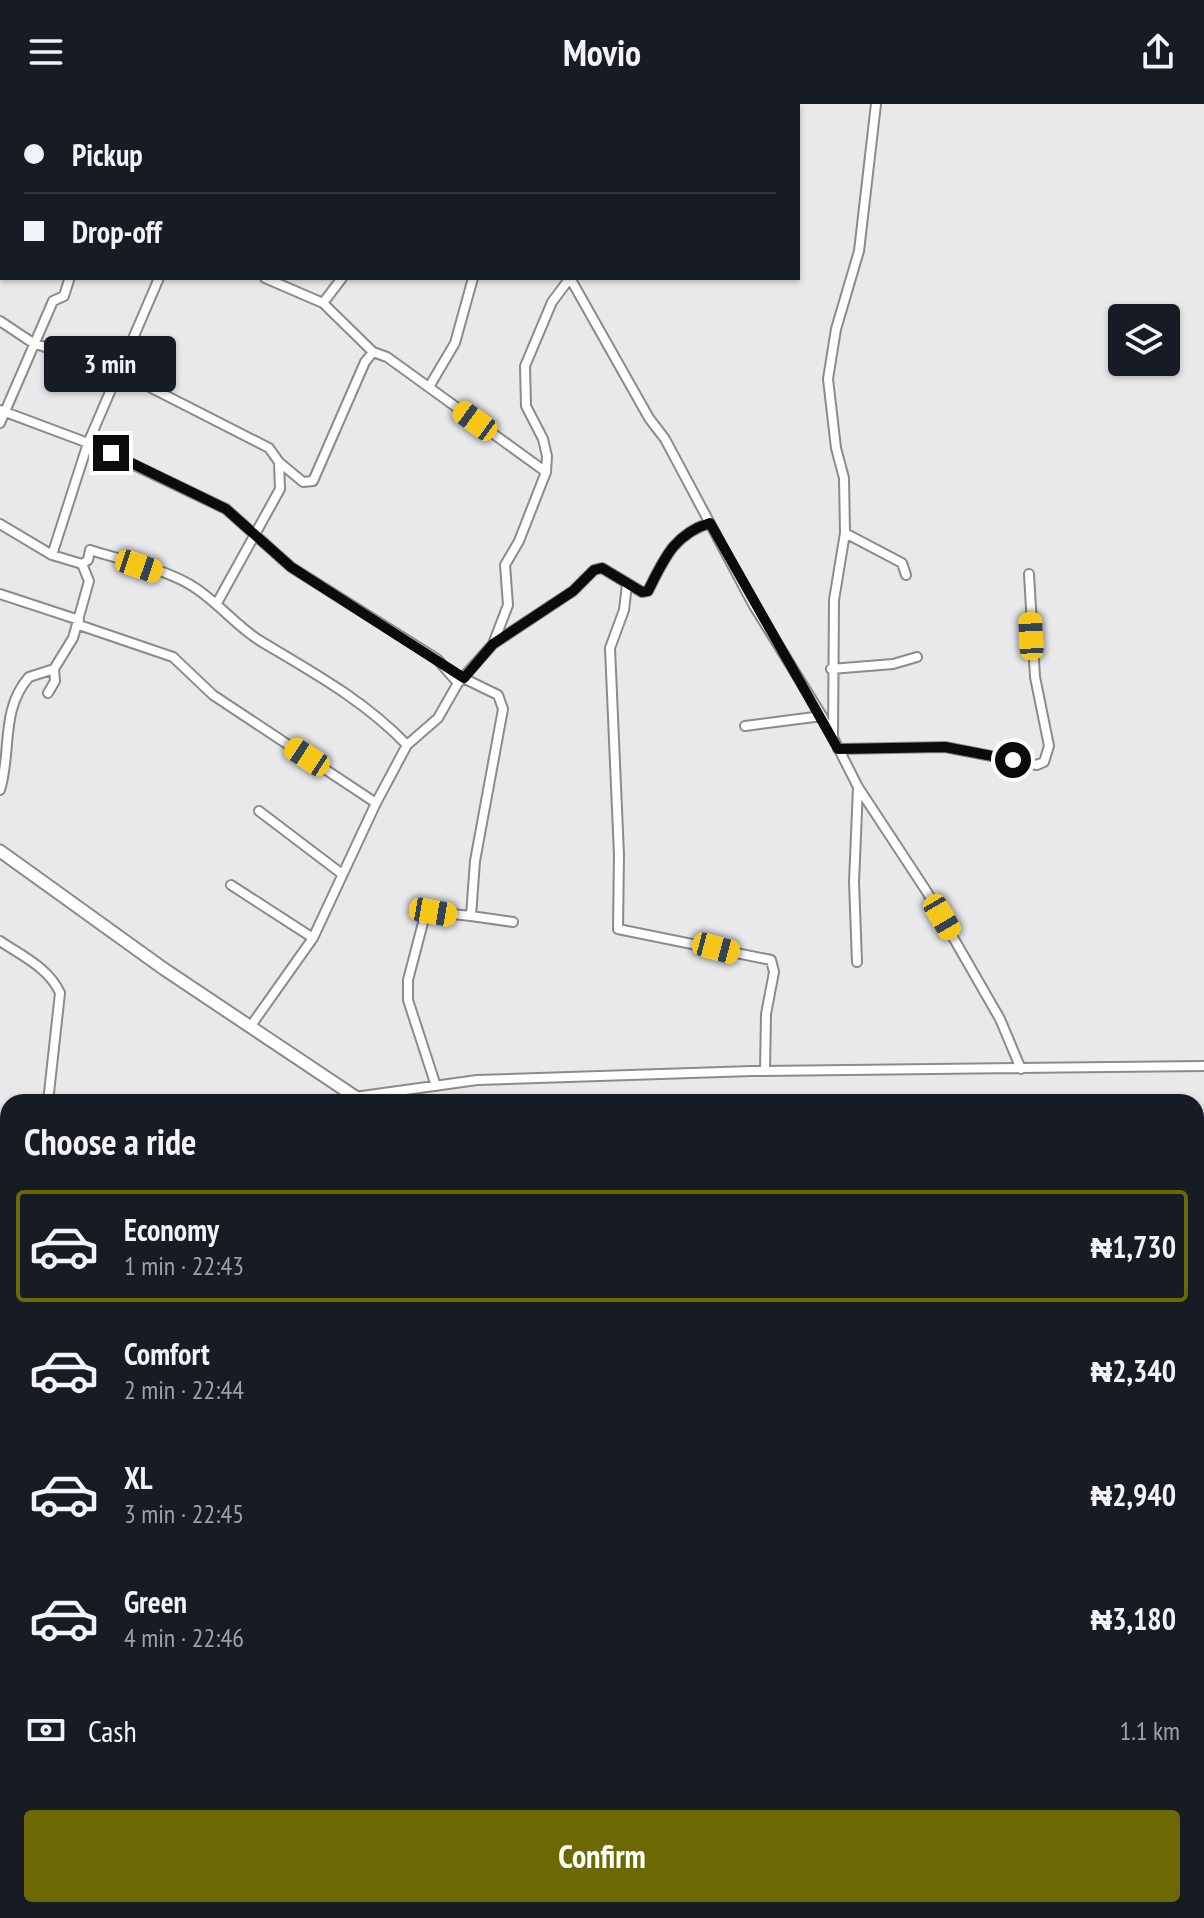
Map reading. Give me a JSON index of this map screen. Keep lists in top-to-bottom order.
{
  "page": {
    "header": "Movio",
    "banner": ["Pickup", "Drop-off"],
    "bubble": "3 min",
    "heading": "Choose a ride",
    "list": [
      {
        "name": "Economy",
        "note": "1 min · 22:43",
        "value": "₦1,730"
      },
      {
        "name": "Comfort",
        "note": "2 min · 22:44",
        "value": "₦2,340"
      },
      {
        "name": "XL",
        "note": "3 min · 22:45",
        "value": "₦2,940"
      },
      {
        "name": "Green",
        "note": "4 min · 22:46",
        "value": "₦3,180"
      }
    ],
    "pay": ["Cash", "1.1 km"],
    "buttons": "Confirm"
  }
}
